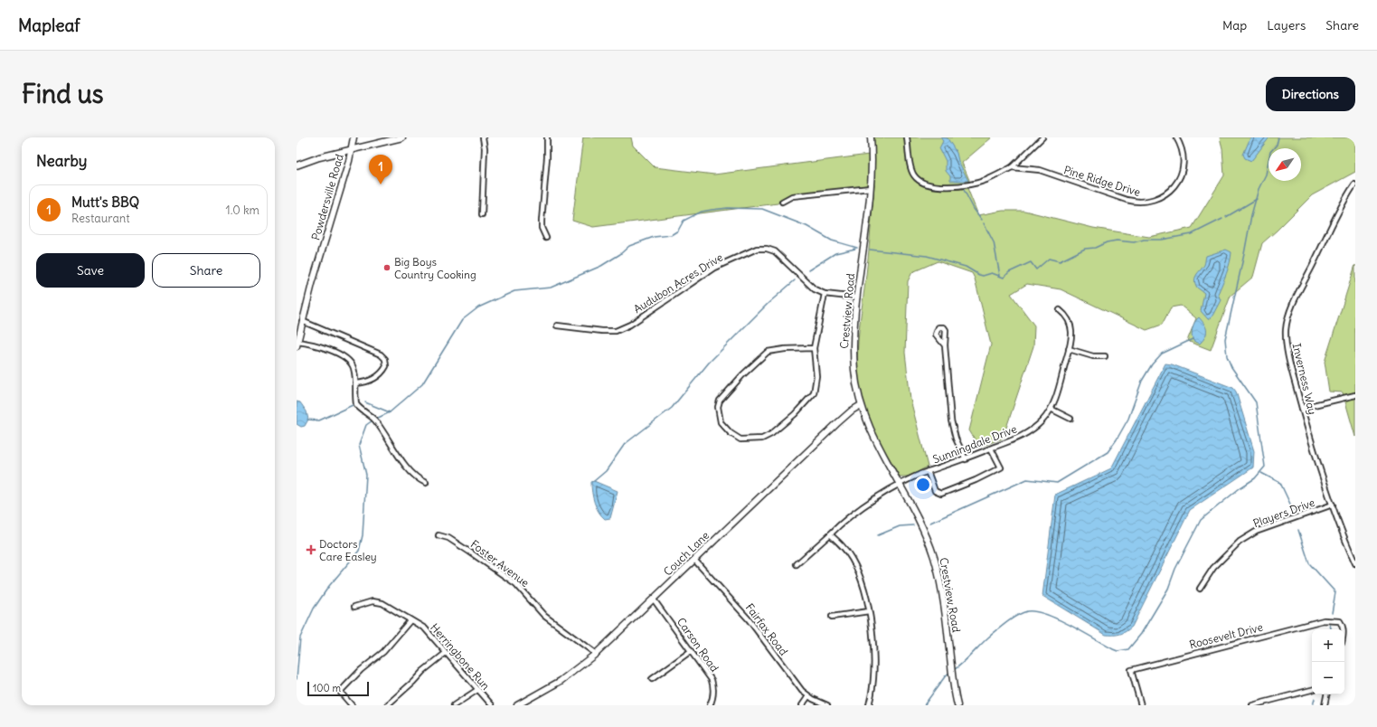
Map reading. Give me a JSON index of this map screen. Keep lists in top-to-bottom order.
{
  "streets": {
    "street": [
      "Pine Ridge Drive",
      "Powdersville Road",
      "Audubon Acres Drive",
      "Crestview Road",
      "Inverness Way",
      "Sunningdale Drive",
      "Players Drive",
      "Couch Lane",
      "Foster Avenue",
      "Fairfax Road",
      "Roosevelt Drive",
      "Carson Road",
      "Herringbone Run"
    ]
  },
  "crossings": [
    ["Audubon Acres Drive", "Crestview Road"],
    ["Crestview Road", "Sunningdale Drive"],
    ["Crestview Road", "Couch Lane"],
    ["Inverness Way", "Players Drive"],
    ["Couch Lane", "Foster Avenue"],
    ["Couch Lane", "Fairfax Road"],
    ["Couch Lane", "Carson Road"]
  ],
  "places": {
    "other": ["Big Boys Country Cooking"],
    "health": ["Doctors Care Easley"]
  },
  "scale_bar": "100 m",
  "north": "bottom left",
  "page": {
    "header": "Mapleaf",
    "nav": ["Map", "Layers", "Share"],
    "buttons": [
      "Directions",
      ["Save", "Share"]
    ],
    "title": "Find us",
    "heading": "Nearby",
    "pins": "1",
    "list": [
      {
        "mark": "1",
        "name": "Mutt's BBQ",
        "note": "Restaurant",
        "value": "1.0 km"
      }
    ],
    "map_buttons": ["+", "−"],
    "scale": "100 m"
  }
}
